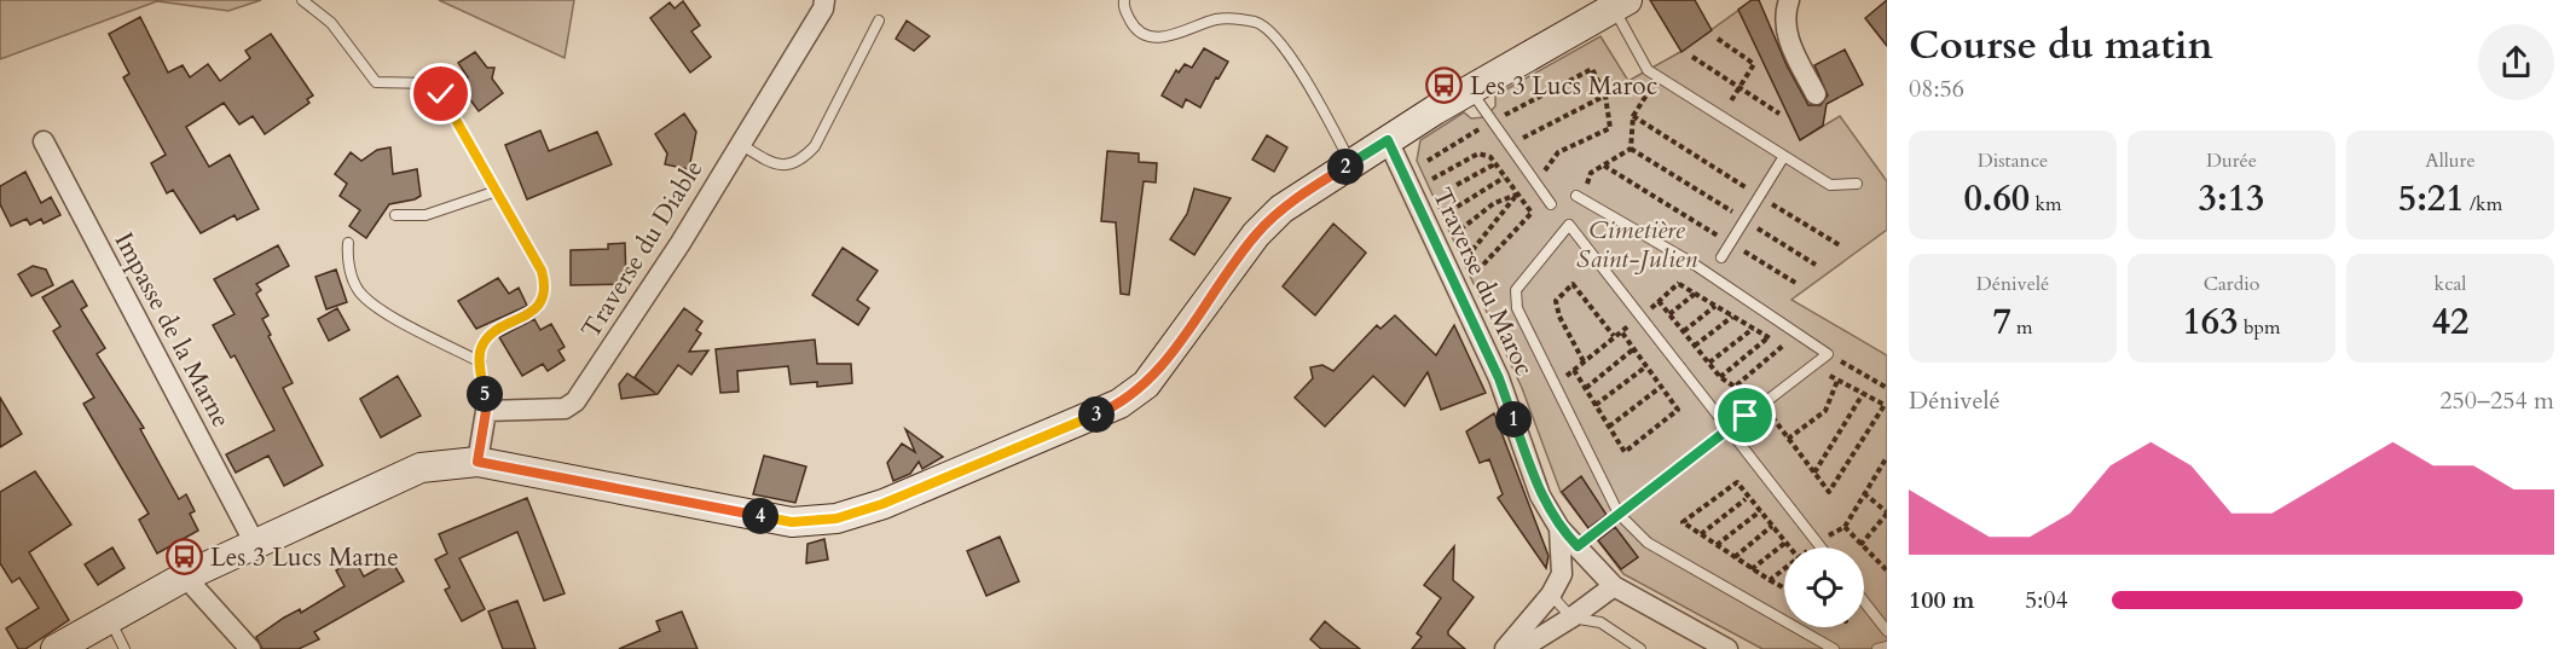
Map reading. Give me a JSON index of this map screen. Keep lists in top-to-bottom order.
{
  "streets": {
    "street": ["Traverse du Diable", "Traverse du Maroc", "Impasse de la Marne"]
  },
  "parks": ["Cimetière Saint-Julien"],
  "places": {
    "bus stop": ["Les 3 Lucs Maroc", "Les 3 Lucs Marne"]
  },
  "page": {
    "heading": ["Course du matin", "08:56"],
    "stats": [
      ["Distance", "0.60 km"],
      ["Durée", "3:13"],
      ["Allure", "5:21 /km"],
      ["Dénivelé", "7 m"],
      ["Cardio", "163 bpm"],
      ["kcal", "42"]
    ],
    "pins": [
      "2",
      "5",
      "3",
      "1",
      "4"
    ],
    "chart": ["Dénivelé", "250–254 m"],
    "list": [
      {
        "name": "100 m",
        "note": "5:04"
      }
    ]
  }
}
